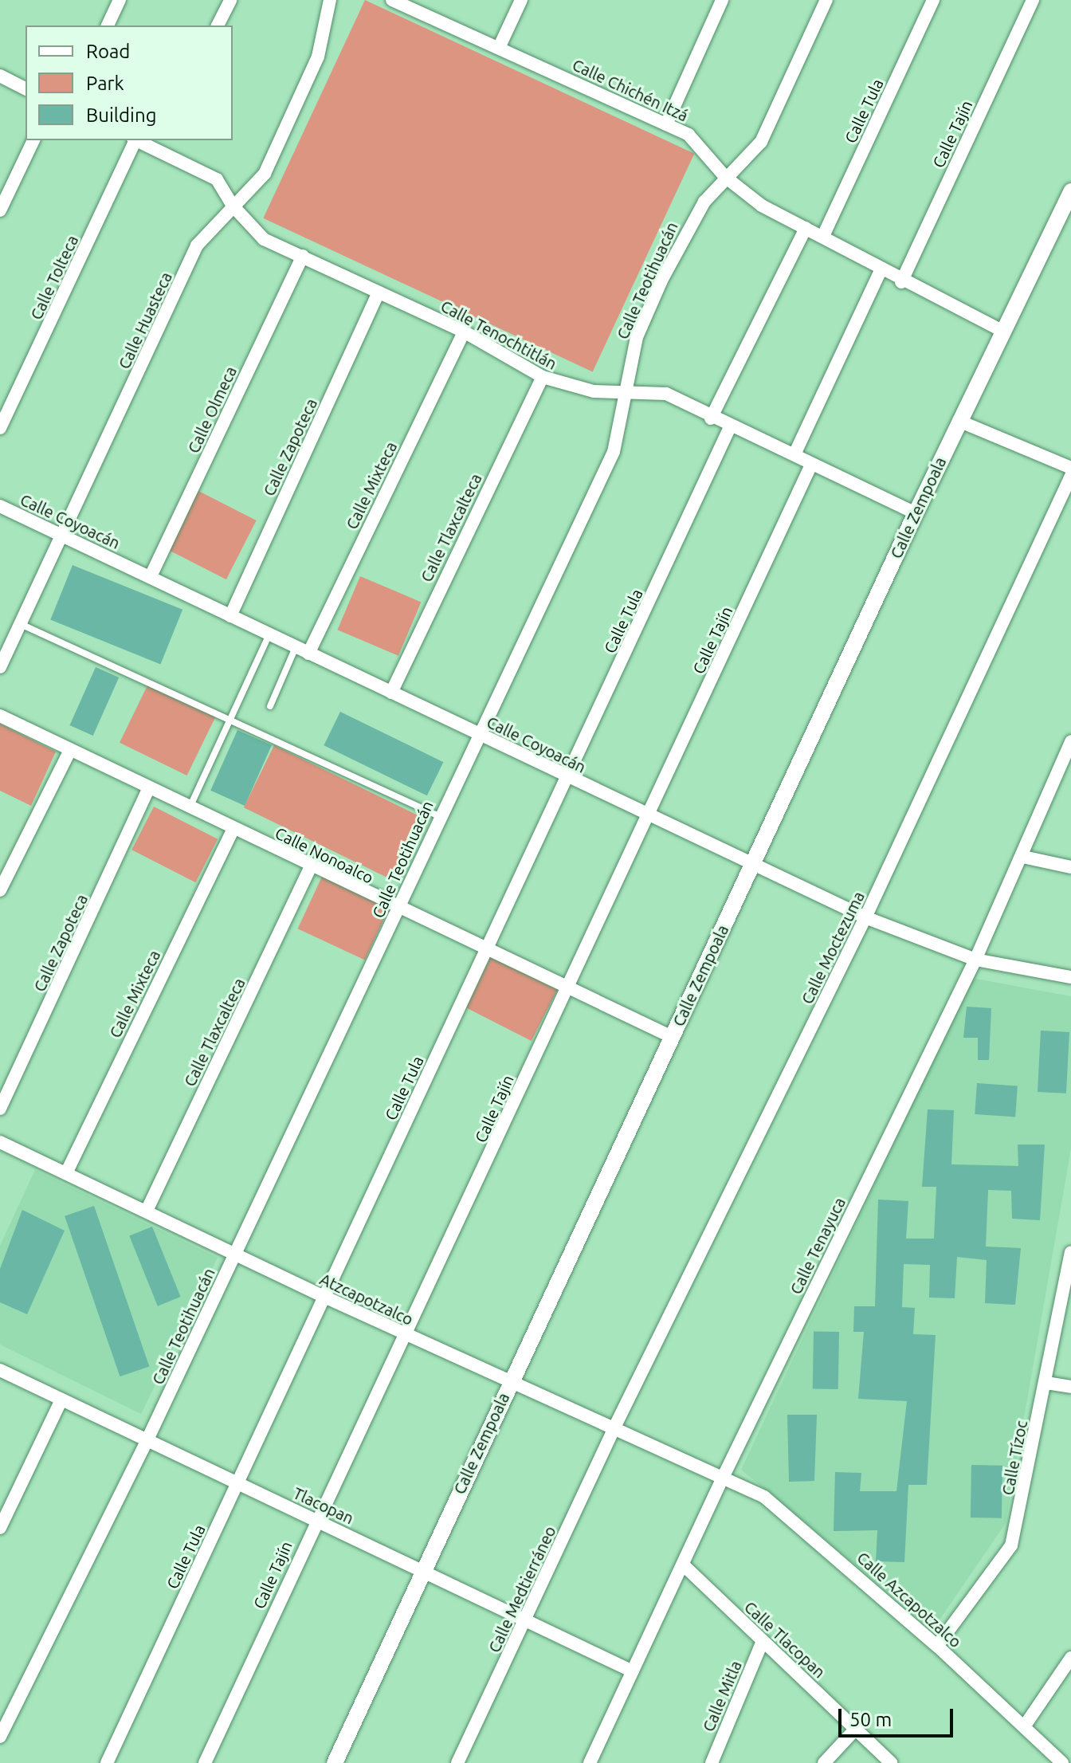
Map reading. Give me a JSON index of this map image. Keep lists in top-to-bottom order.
{
  "streets": {
    "street": [
      "Calle Chichén Itzá",
      "Calle Tula",
      "Calle Tajín",
      "Calle Tolteca",
      "Calle Teotihuacán",
      "Calle Huasteca",
      "Calle Tenochtitlán",
      "Calle Olmeca",
      "Calle Zapoteca",
      "Calle Mixteca",
      "Calle Zempoala",
      "Calle Coyoacán",
      "Calle Tlaxcalteca",
      "Calle Nonoalco",
      "Calle Moctezuma",
      "Calle Tenayuca",
      "Atzcapotzalco",
      "Calle Tízoc",
      "Tlacopan",
      "Calle Medtierráneo",
      "Calle Azcapotzalco",
      "Calle Tlacopan",
      "Calle Mitla"
    ]
  },
  "crossings": [
    ["Calle Chichén Itzá", "Calle Tula"],
    ["Calle Chichén Itzá", "Calle Tajín"],
    ["Calle Chichén Itzá", "Calle Teotihuacán"],
    ["Calle Chichén Itzá", "Calle Zempoala"],
    ["Calle Tula", "Calle Tenochtitlán"],
    ["Calle Tula", "Calle Coyoacán"],
    ["Calle Tula", "Calle Nonoalco"],
    ["Calle Tula", "Atzcapotzalco"],
    ["Calle Tula", "Tlacopan"],
    ["Calle Tajín", "Calle Tenochtitlán"],
    ["Calle Tajín", "Calle Coyoacán"],
    ["Calle Tajín", "Calle Nonoalco"],
    ["Calle Tajín", "Atzcapotzalco"],
    ["Calle Tajín", "Tlacopan"],
    ["Calle Teotihuacán", "Calle Tenochtitlán"],
    ["Calle Teotihuacán", "Calle Coyoacán"],
    ["Calle Teotihuacán", "Calle Nonoalco"],
    ["Calle Teotihuacán", "Atzcapotzalco"],
    ["Calle Teotihuacán", "Tlacopan"],
    ["Calle Huasteca", "Calle Tenochtitlán"],
    ["Calle Huasteca", "Calle Coyoacán"],
    ["Calle Tenochtitlán", "Calle Olmeca"],
    ["Calle Tenochtitlán", "Calle Zapoteca"],
    ["Calle Tenochtitlán", "Calle Mixteca"],
    ["Calle Tenochtitlán", "Calle Zempoala"],
    ["Calle Tenochtitlán", "Calle Tlaxcalteca"],
    ["Calle Olmeca", "Calle Coyoacán"],
    ["Calle Zapoteca", "Calle Coyoacán"],
    ["Calle Zapoteca", "Calle Nonoalco"],
    ["Calle Mixteca", "Calle Coyoacán"],
    ["Calle Mixteca", "Calle Nonoalco"],
    ["Calle Mixteca", "Atzcapotzalco"],
    ["Calle Zempoala", "Calle Coyoacán"],
    ["Calle Zempoala", "Calle Nonoalco"],
    ["Calle Zempoala", "Atzcapotzalco"],
    ["Calle Zempoala", "Tlacopan"],
    ["Calle Coyoacán", "Calle Tlaxcalteca"],
    ["Calle Coyoacán", "Calle Moctezuma"],
    ["Calle Coyoacán", "Calle Tenayuca"],
    ["Calle Tlaxcalteca", "Calle Nonoalco"],
    ["Calle Tlaxcalteca", "Atzcapotzalco"],
    ["Calle Moctezuma", "Atzcapotzalco"],
    ["Calle Moctezuma", "Calle Medtierráneo"],
    ["Calle Tenayuca", "Atzcapotzalco"],
    ["Calle Tenayuca", "Tlacopan"],
    ["Calle Tenayuca", "Calle Azcapotzalco"],
    ["Calle Tenayuca", "Calle Tlacopan"],
    ["Atzcapotzalco", "Calle Medtierráneo"],
    ["Atzcapotzalco", "Calle Azcapotzalco"],
    ["Calle Tízoc", "Calle Azcapotzalco"],
    ["Tlacopan", "Calle Medtierráneo"],
    ["Calle Tlacopan", "Calle Mitla"]
  ],
  "legend": ["Road", "Park", "Building"],
  "scale_bar": "50 m"
}
